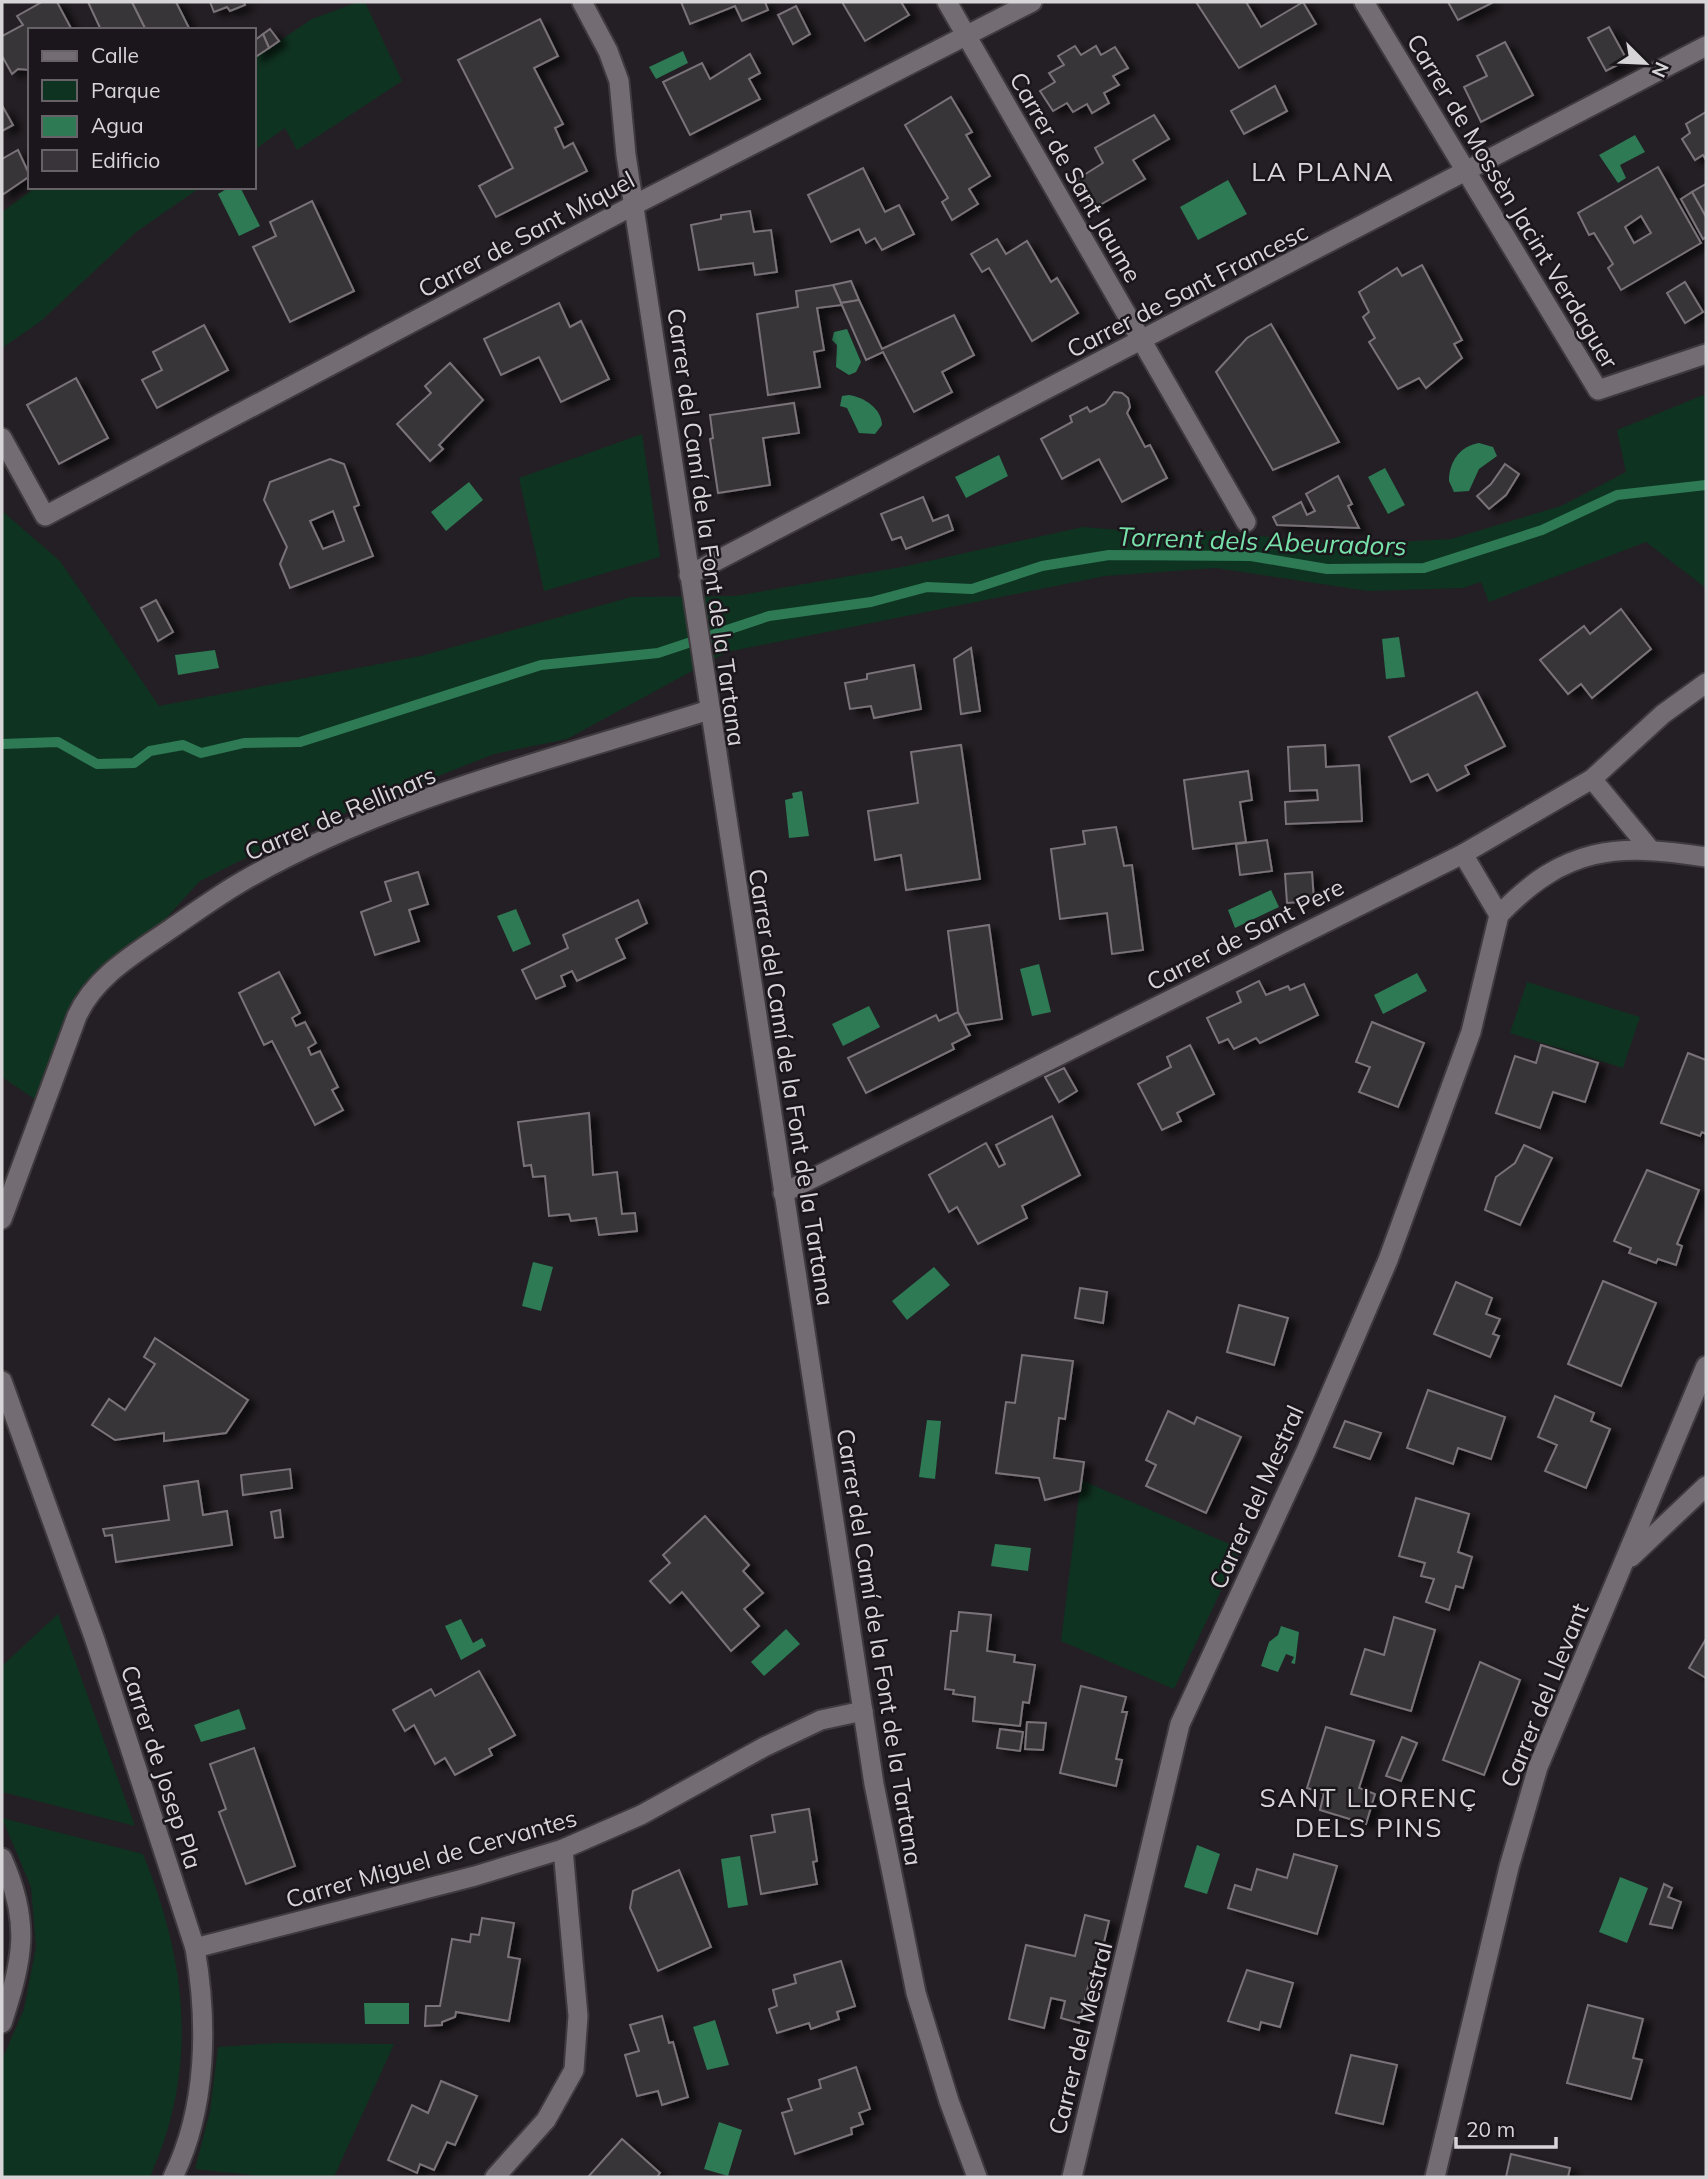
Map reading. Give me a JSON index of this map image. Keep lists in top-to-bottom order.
{
  "streets": {
    "street": [
      "Carrer de Sant Jaume",
      "Carrer de Mossèn Jacint Verdaguer",
      "Carrer de Sant Miquel",
      "Carrer de Sant Francesc",
      "Carrer del Camí de la Font de la Tartana",
      "Carrer de Rellinars",
      "Carrer de Sant Pere",
      "Carrer del Mestral",
      "Carrer del Llevant",
      "Carrer de Josep Pla",
      "Carrer Miguel de Cervantes"
    ]
  },
  "crossings": [
    ["Carrer de Sant Jaume", "Carrer de Sant Miquel"],
    ["Carrer de Sant Jaume", "Carrer de Sant Francesc"],
    ["Carrer de Mossèn Jacint Verdaguer", "Carrer de Sant Francesc"],
    ["Carrer de Sant Miquel", "Carrer del Camí de la Font de la Tartana"],
    ["Carrer de Sant Francesc", "Carrer del Camí de la Font de la Tartana"],
    ["Carrer del Camí de la Font de la Tartana", "Carrer de Rellinars"],
    ["Carrer del Camí de la Font de la Tartana", "Carrer de Sant Pere"],
    ["Carrer del Camí de la Font de la Tartana", "Carrer Miguel de Cervantes"],
    ["Carrer de Josep Pla", "Carrer Miguel de Cervantes"]
  ],
  "districts": ["LA PLANA", "SANT LLORENÇ DELS PINS"],
  "water": ["Torrent dels Abeuradors"],
  "legend": [
    "Calle",
    "Parque",
    "Agua",
    "Edificio"
  ],
  "scale_bar": "20 m",
  "north": "bottom right"
}
